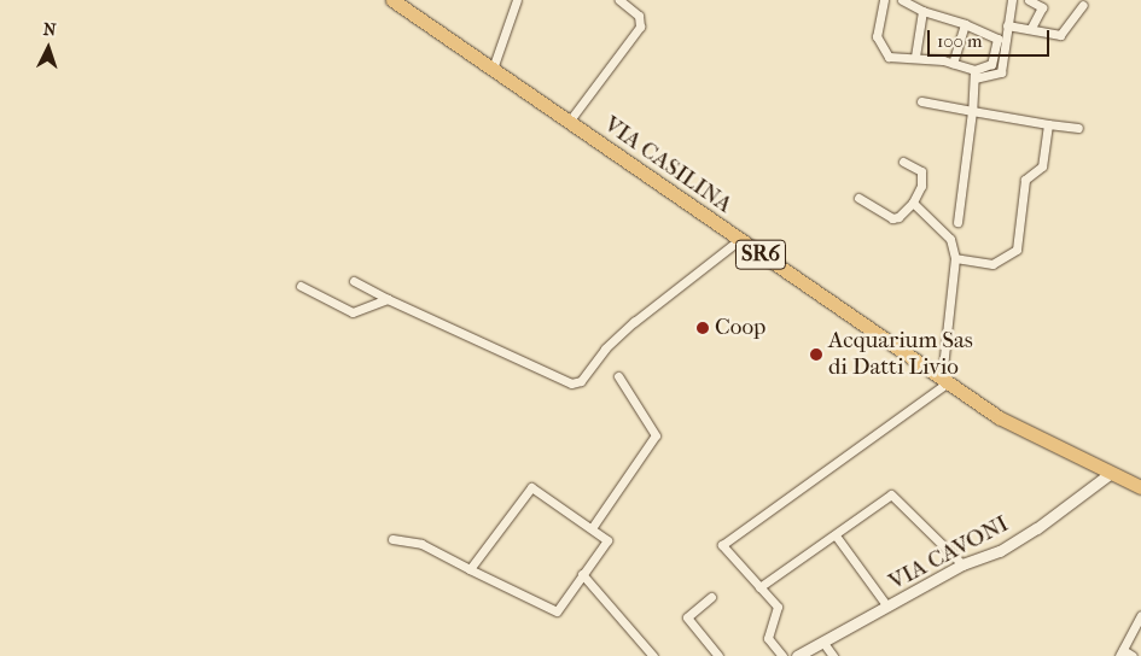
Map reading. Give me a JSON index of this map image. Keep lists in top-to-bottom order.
{
  "streets": {
    "main road": ["VIA CASILINA", "SR6"],
    "street": ["VIA CAVONI"]
  },
  "crossings": [
    ["VIA CASILINA", "VIA CAVONI"]
  ],
  "places": ["Coop", "Acquarium Sas di Datti Livio"],
  "scale_bar": "100 m",
  "north": "top"
}
